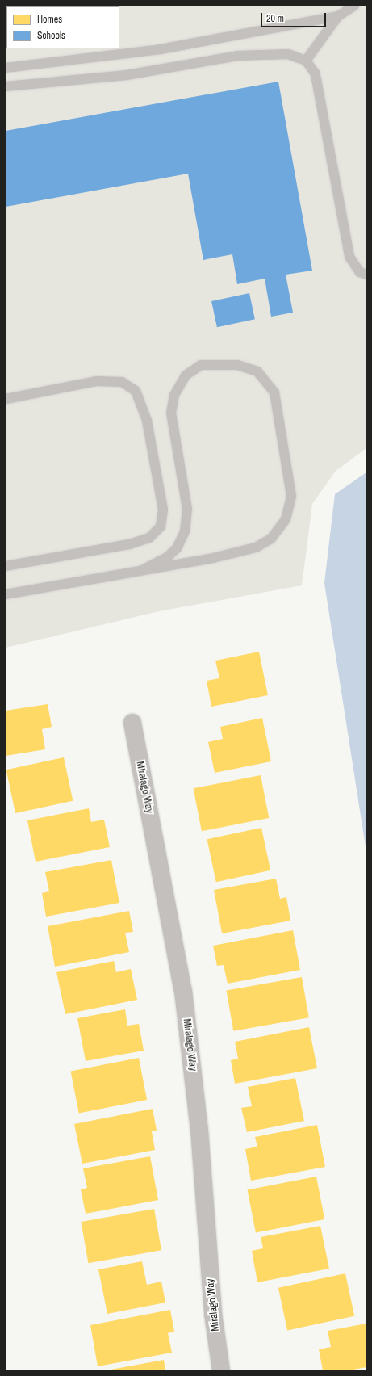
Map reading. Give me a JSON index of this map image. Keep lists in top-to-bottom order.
{
  "streets": {
    "street": ["Miralago Way"]
  },
  "legend": ["Homes", "Schools"],
  "scale_bar": "20 m"
}
